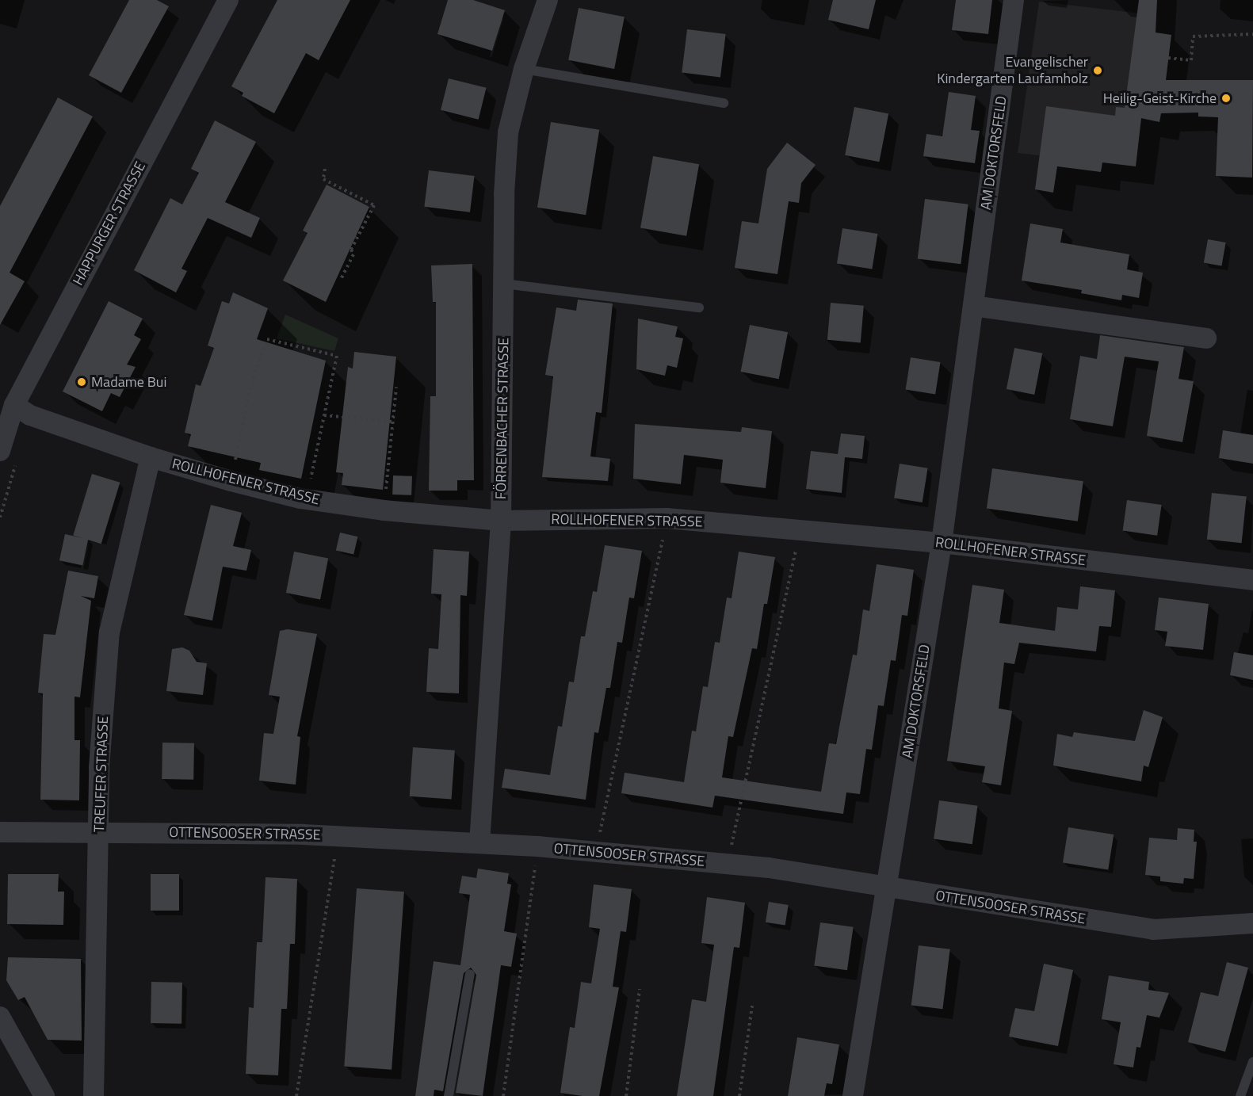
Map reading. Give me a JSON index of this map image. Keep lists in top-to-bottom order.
{
  "streets": {
    "street": [
      "AM DOKTORSFELD",
      "HAPPURGER STRASSE",
      "FÖRRENBACHER STRASSE",
      "ROLLHOFENER STRASSE",
      "TREUFER STRASSE",
      "OTTENSOOSER STRASSE"
    ]
  },
  "crossings": [
    ["AM DOKTORSFELD", "ROLLHOFENER STRASSE"],
    ["AM DOKTORSFELD", "OTTENSOOSER STRASSE"],
    ["HAPPURGER STRASSE", "ROLLHOFENER STRASSE"],
    ["FÖRRENBACHER STRASSE", "ROLLHOFENER STRASSE"],
    ["FÖRRENBACHER STRASSE", "OTTENSOOSER STRASSE"],
    ["ROLLHOFENER STRASSE", "TREUFER STRASSE"],
    ["TREUFER STRASSE", "OTTENSOOSER STRASSE"]
  ],
  "places": ["Evangelischer Kindergarten Laufamholz", "Heilig-Geist-Kirche", "Madame Bui"]
}
